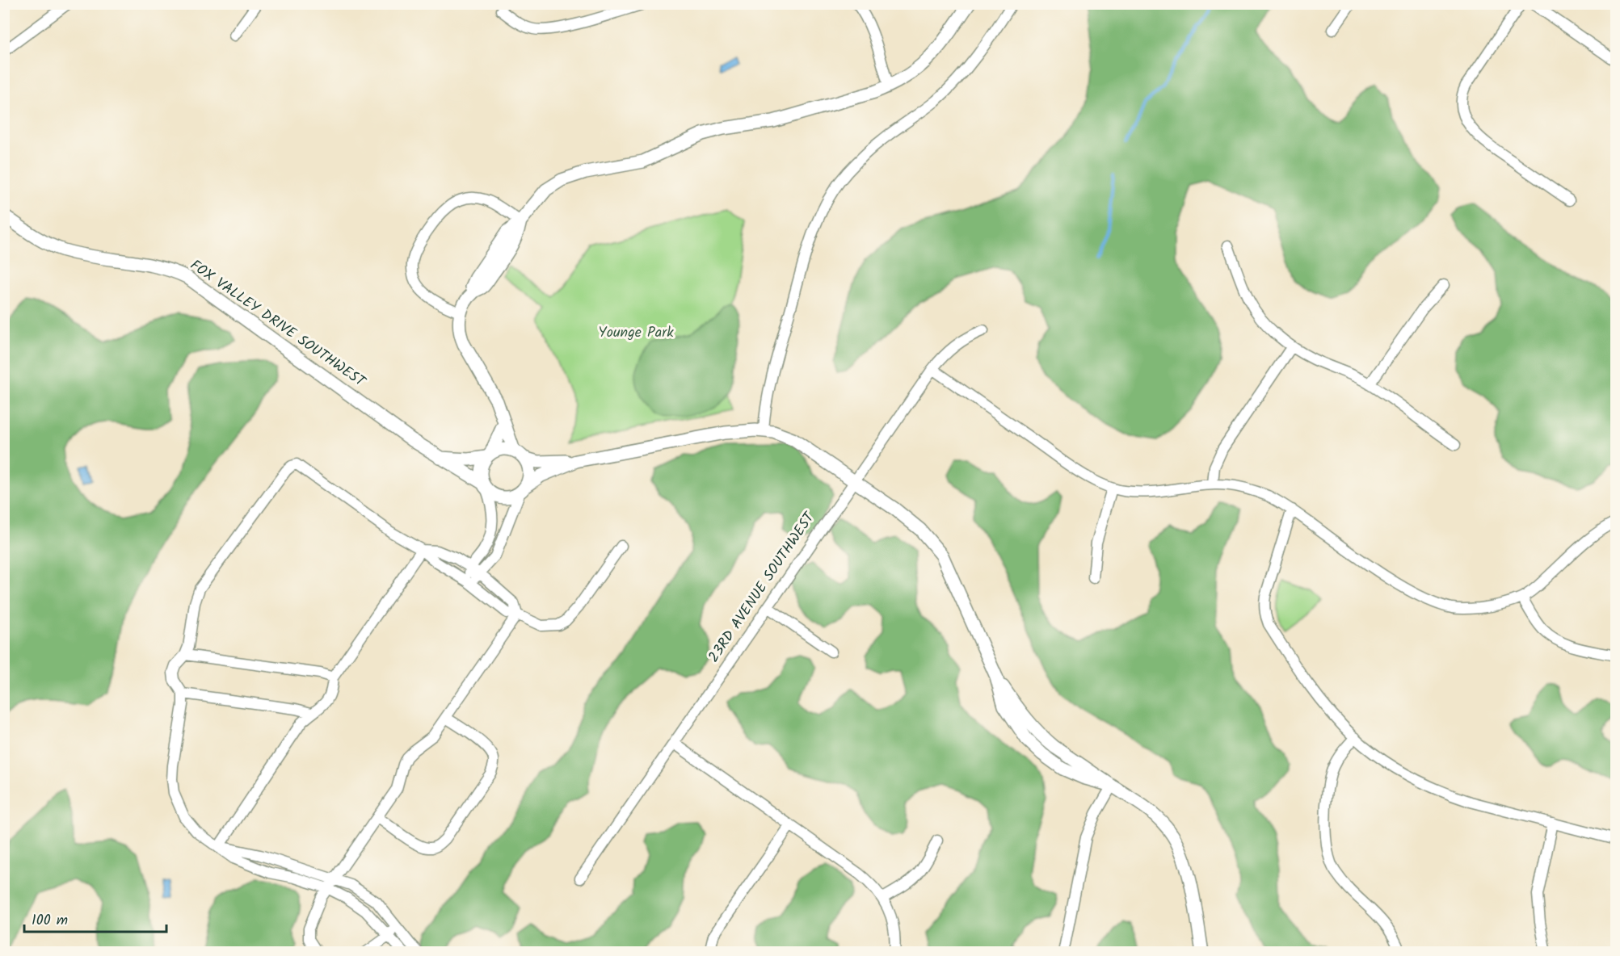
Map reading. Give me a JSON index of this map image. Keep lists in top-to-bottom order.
{
  "streets": {
    "street": ["FOX VALLEY DRIVE SOUTHWEST", "23RD AVENUE SOUTHWEST"]
  },
  "parks": ["Younge Park"],
  "scale_bar": "100 m"
}
